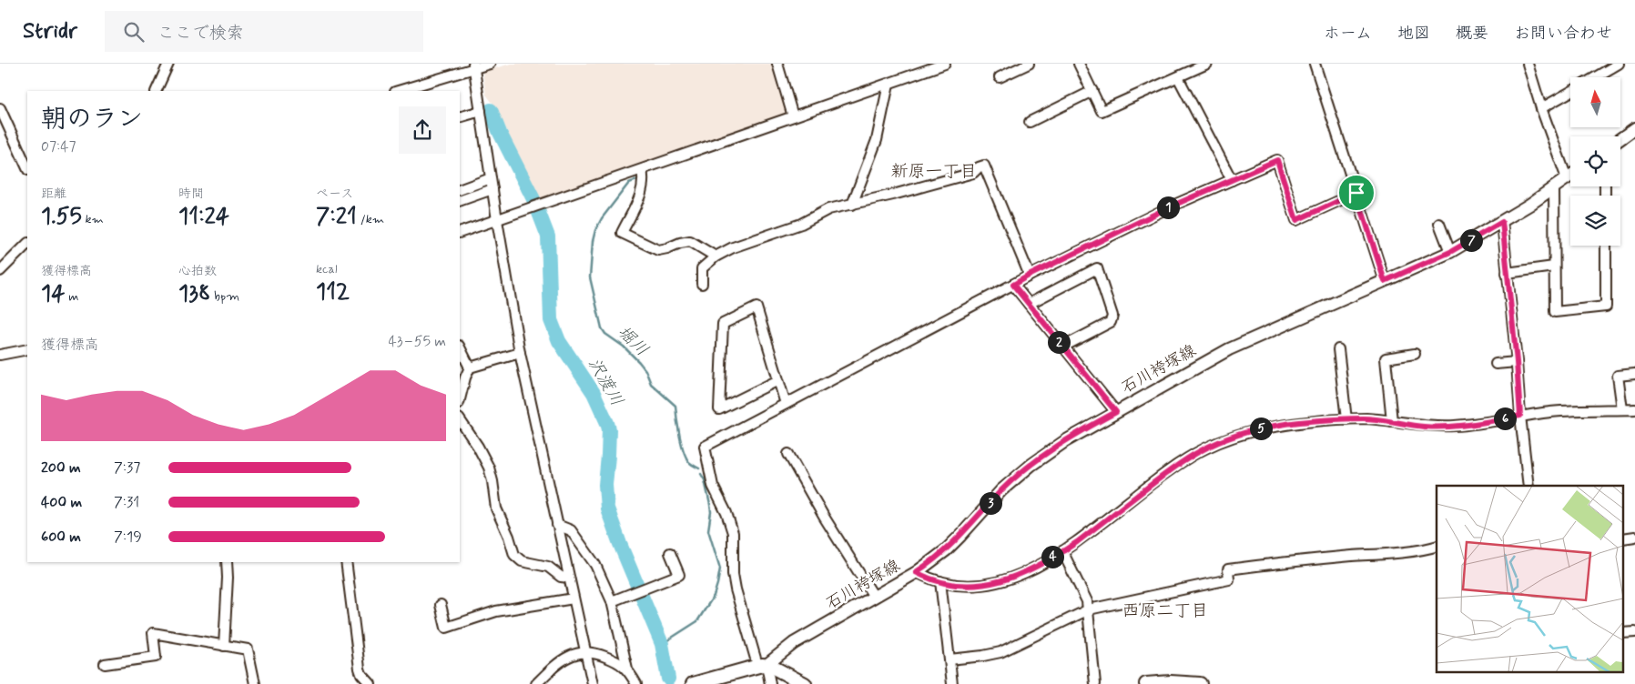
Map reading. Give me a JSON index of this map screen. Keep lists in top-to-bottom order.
{
  "streets": {
    "main road": ["石川袴塚線"]
  },
  "districts": ["新原一丁目", "西原二丁目"],
  "water": ["堀川", "沢渡川"],
  "north": "top",
  "page": {
    "header": "Stridr",
    "search": "ここで検索",
    "nav": [
      "ホーム",
      "地図",
      "概要",
      "お問い合わせ"
    ],
    "heading": ["朝のラン", "07:47"],
    "stats": [
      ["距離", "1.55 km"],
      ["時間", "11:24"],
      ["ペース", "7:21 /km"],
      ["獲得標高", "14 m"],
      ["心拍数", "138 bpm"],
      ["kcal", "112"]
    ],
    "pins": [
      "1",
      "7",
      "2",
      "6",
      "5",
      "3",
      "4"
    ],
    "chart": ["獲得標高", "43–55 m"],
    "list": [
      {
        "name": "200 m",
        "note": "7:37"
      },
      {
        "name": "400 m",
        "note": "7:31"
      },
      {
        "name": "600 m",
        "note": "7:19"
      }
    ]
  }
}
